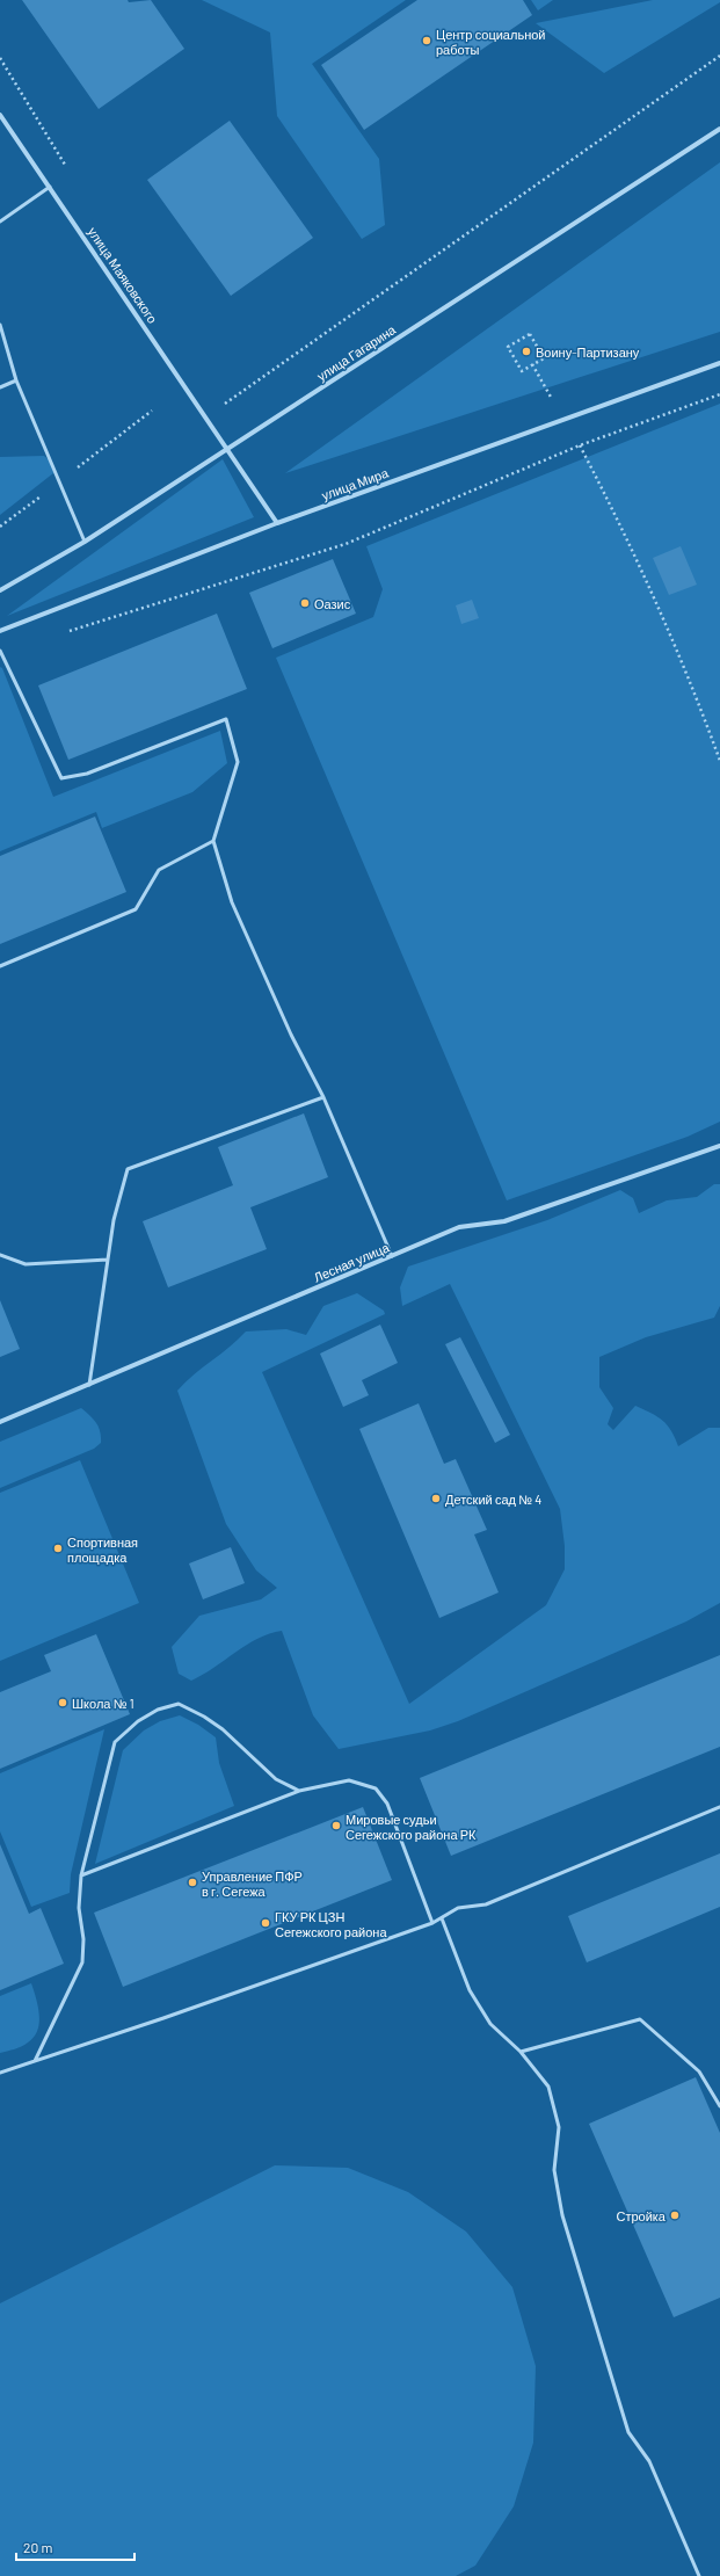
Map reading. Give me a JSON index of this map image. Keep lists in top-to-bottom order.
{
  "streets": {
    "street": [
      "улица Маяковского",
      "улица Гагарина",
      "улица Мира",
      "Лесная улица"
    ]
  },
  "crossings": [
    ["улица Маяковского", "улица Гагарина"],
    ["улица Маяковского", "улица Мира"]
  ],
  "places": [
    "Центр социальной работы",
    "Воину-Партизану",
    "Оазис",
    "Детский сад № 4",
    "Спортивная площадка",
    "Школа № 1",
    "Мировые судьи Сегежского района РК",
    "Управление ПФР в г. Сегежа",
    "ГКУ РК ЦЗН Сегежского района",
    "Стройка"
  ],
  "scale_bar": "20 m"
}
